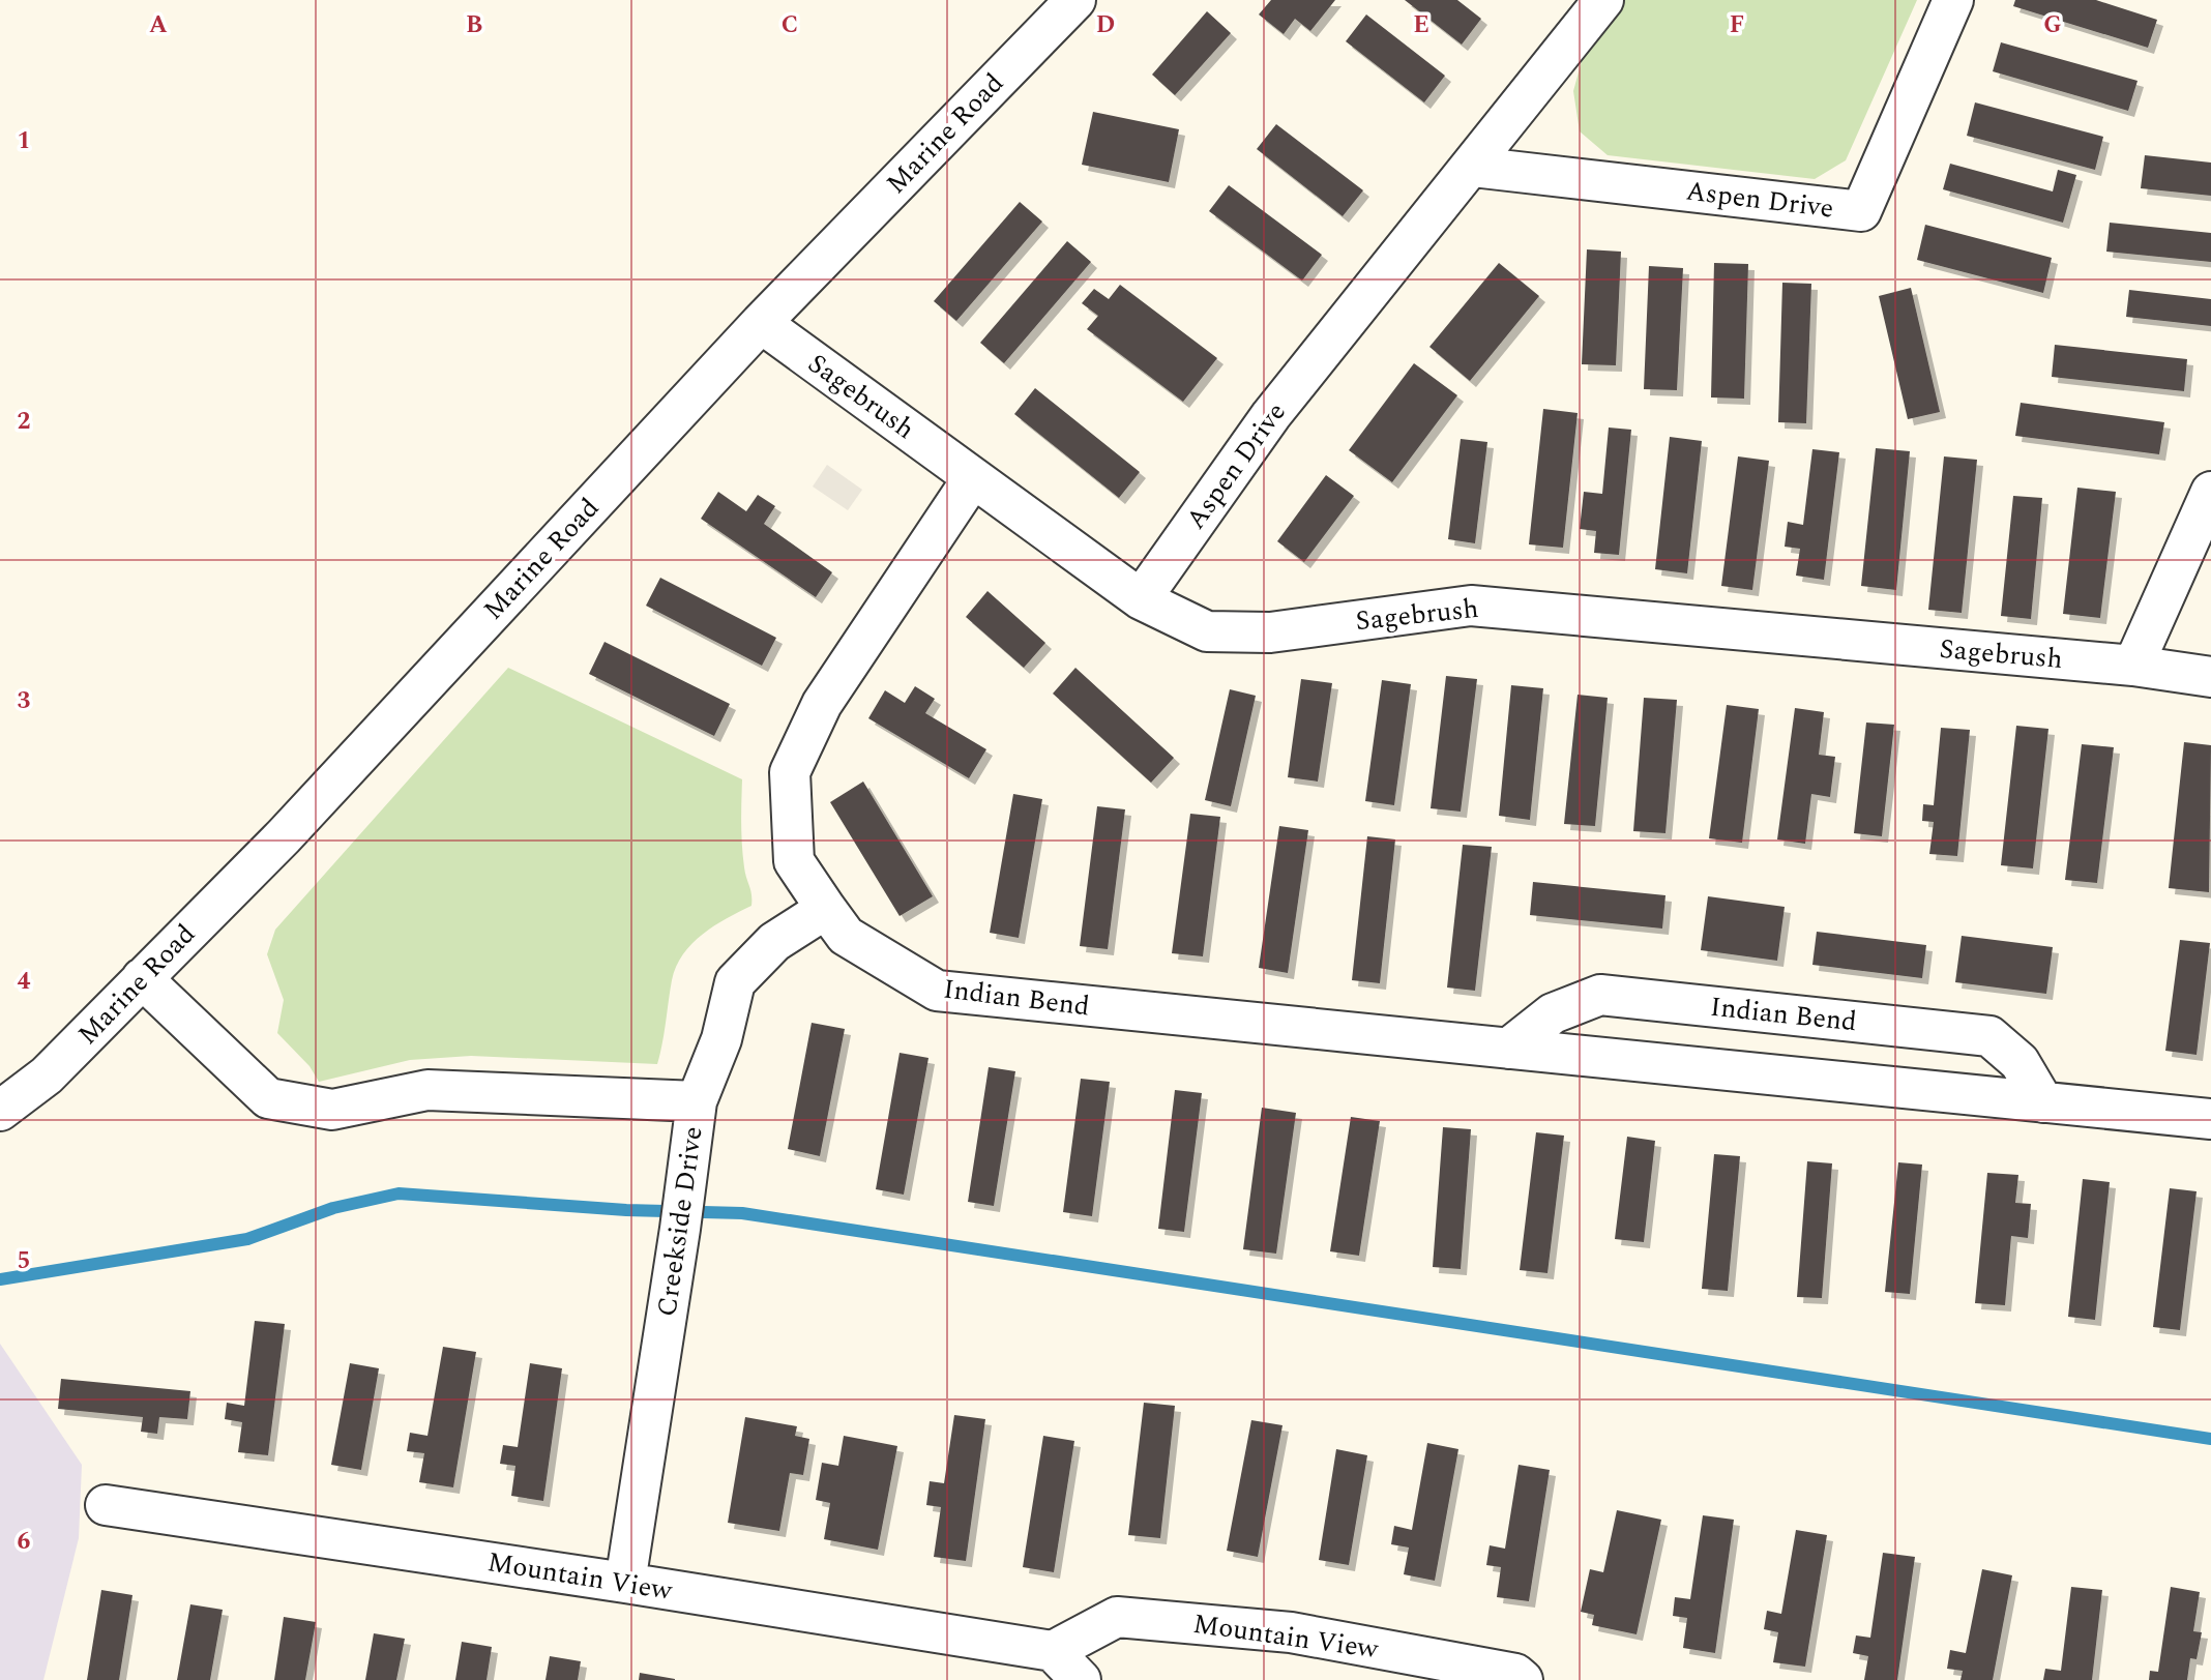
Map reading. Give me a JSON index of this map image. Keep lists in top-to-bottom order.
{
  "streets": {
    "street": [
      "Marine Road",
      "Aspen Drive",
      "Sagebrush",
      "Indian Bend",
      "Creekside Drive",
      "Mountain View"
    ]
  },
  "crossings": [
    ["Marine Road", "Sagebrush"],
    ["Aspen Drive", "Sagebrush"],
    ["Sagebrush", "Indian Bend"],
    ["Indian Bend", "Creekside Drive"],
    ["Creekside Drive", "Mountain View"]
  ],
  "grid": {
    "columns": [
      "A",
      "B",
      "C",
      "D",
      "E",
      "F",
      "G"
    ],
    "rows": [
      "1",
      "2",
      "3",
      "4",
      "5",
      "6"
    ]
  }
}
